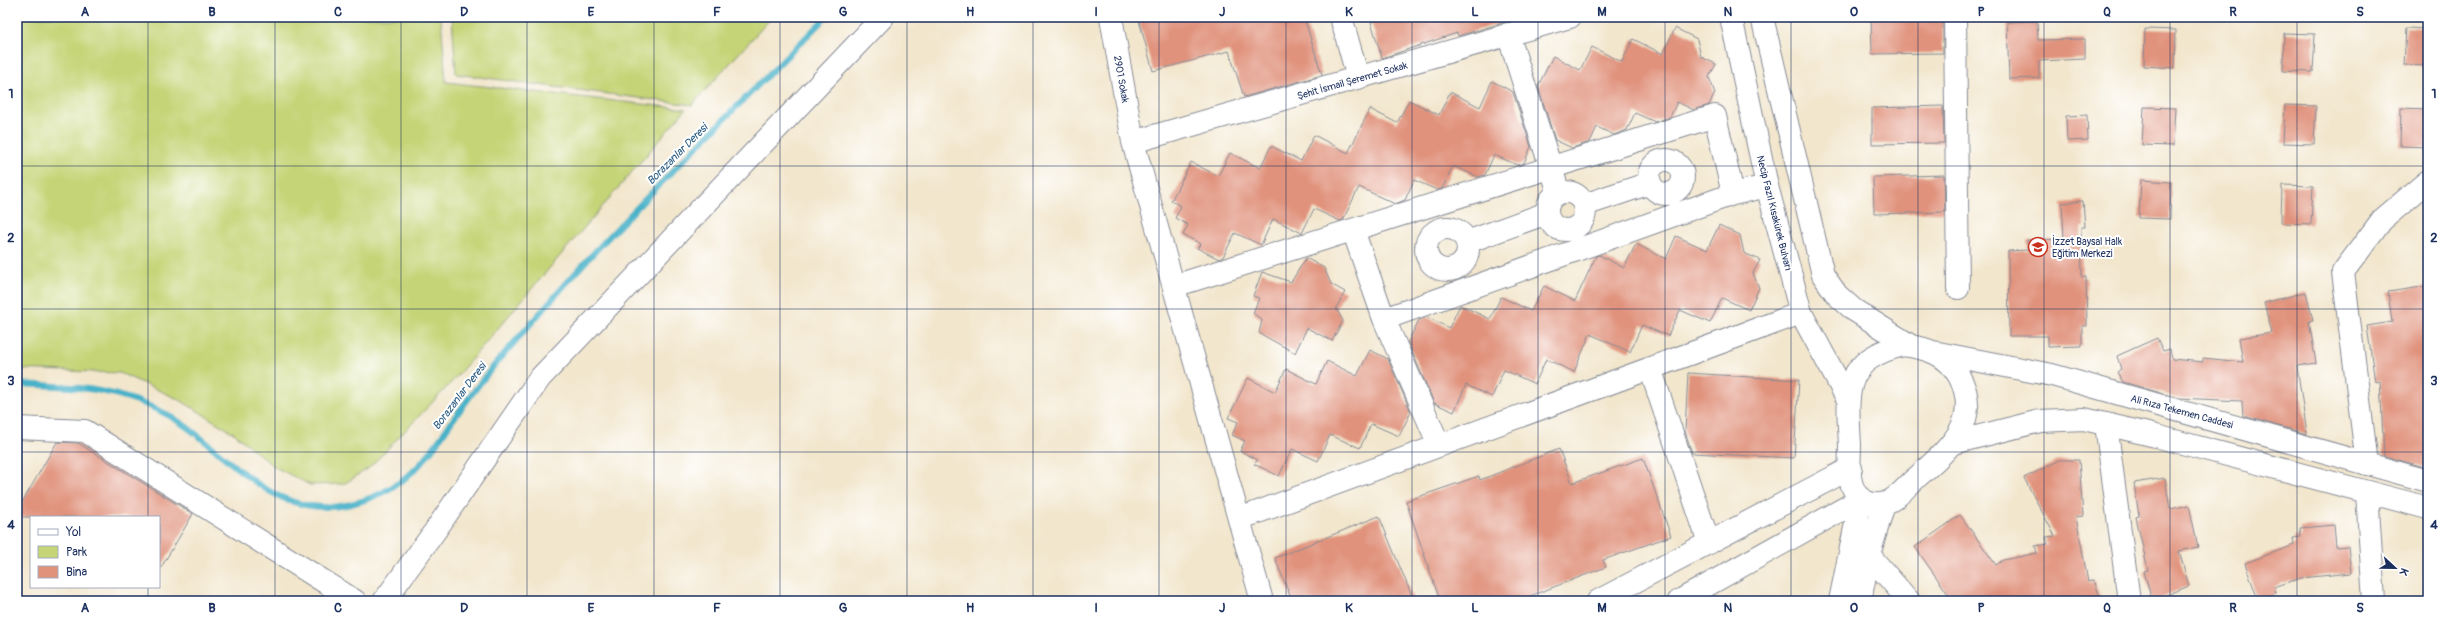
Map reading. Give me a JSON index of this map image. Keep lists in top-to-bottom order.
{
  "streets": {
    "street": [
      "2901 Sokak",
      "Şehit İsmail Şeremet Sokak",
      "Necip Fazıl Kısakürek Bulvarı",
      "Ali Rıza Tekemen Caddesi"
    ]
  },
  "crossings": [
    ["2901 Sokak", "Şehit İsmail Şeremet Sokak"],
    ["Necip Fazıl Kısakürek Bulvarı", "Ali Rıza Tekemen Caddesi"]
  ],
  "water": ["Borazanlar Deresi"],
  "places": {
    "school or university": ["İzzet Baysal Halk Eğitim Merkezi"]
  },
  "legend": ["Yol", "Park", "Bina"],
  "north": "right",
  "grid": {
    "columns": [
      "A",
      "B",
      "C",
      "D",
      "E",
      "F",
      "G",
      "H",
      "I",
      "J",
      "K",
      "L",
      "M",
      "N",
      "O",
      "P",
      "Q",
      "R",
      "S"
    ],
    "rows": [
      "1",
      "2",
      "3",
      "4"
    ]
  }
}
